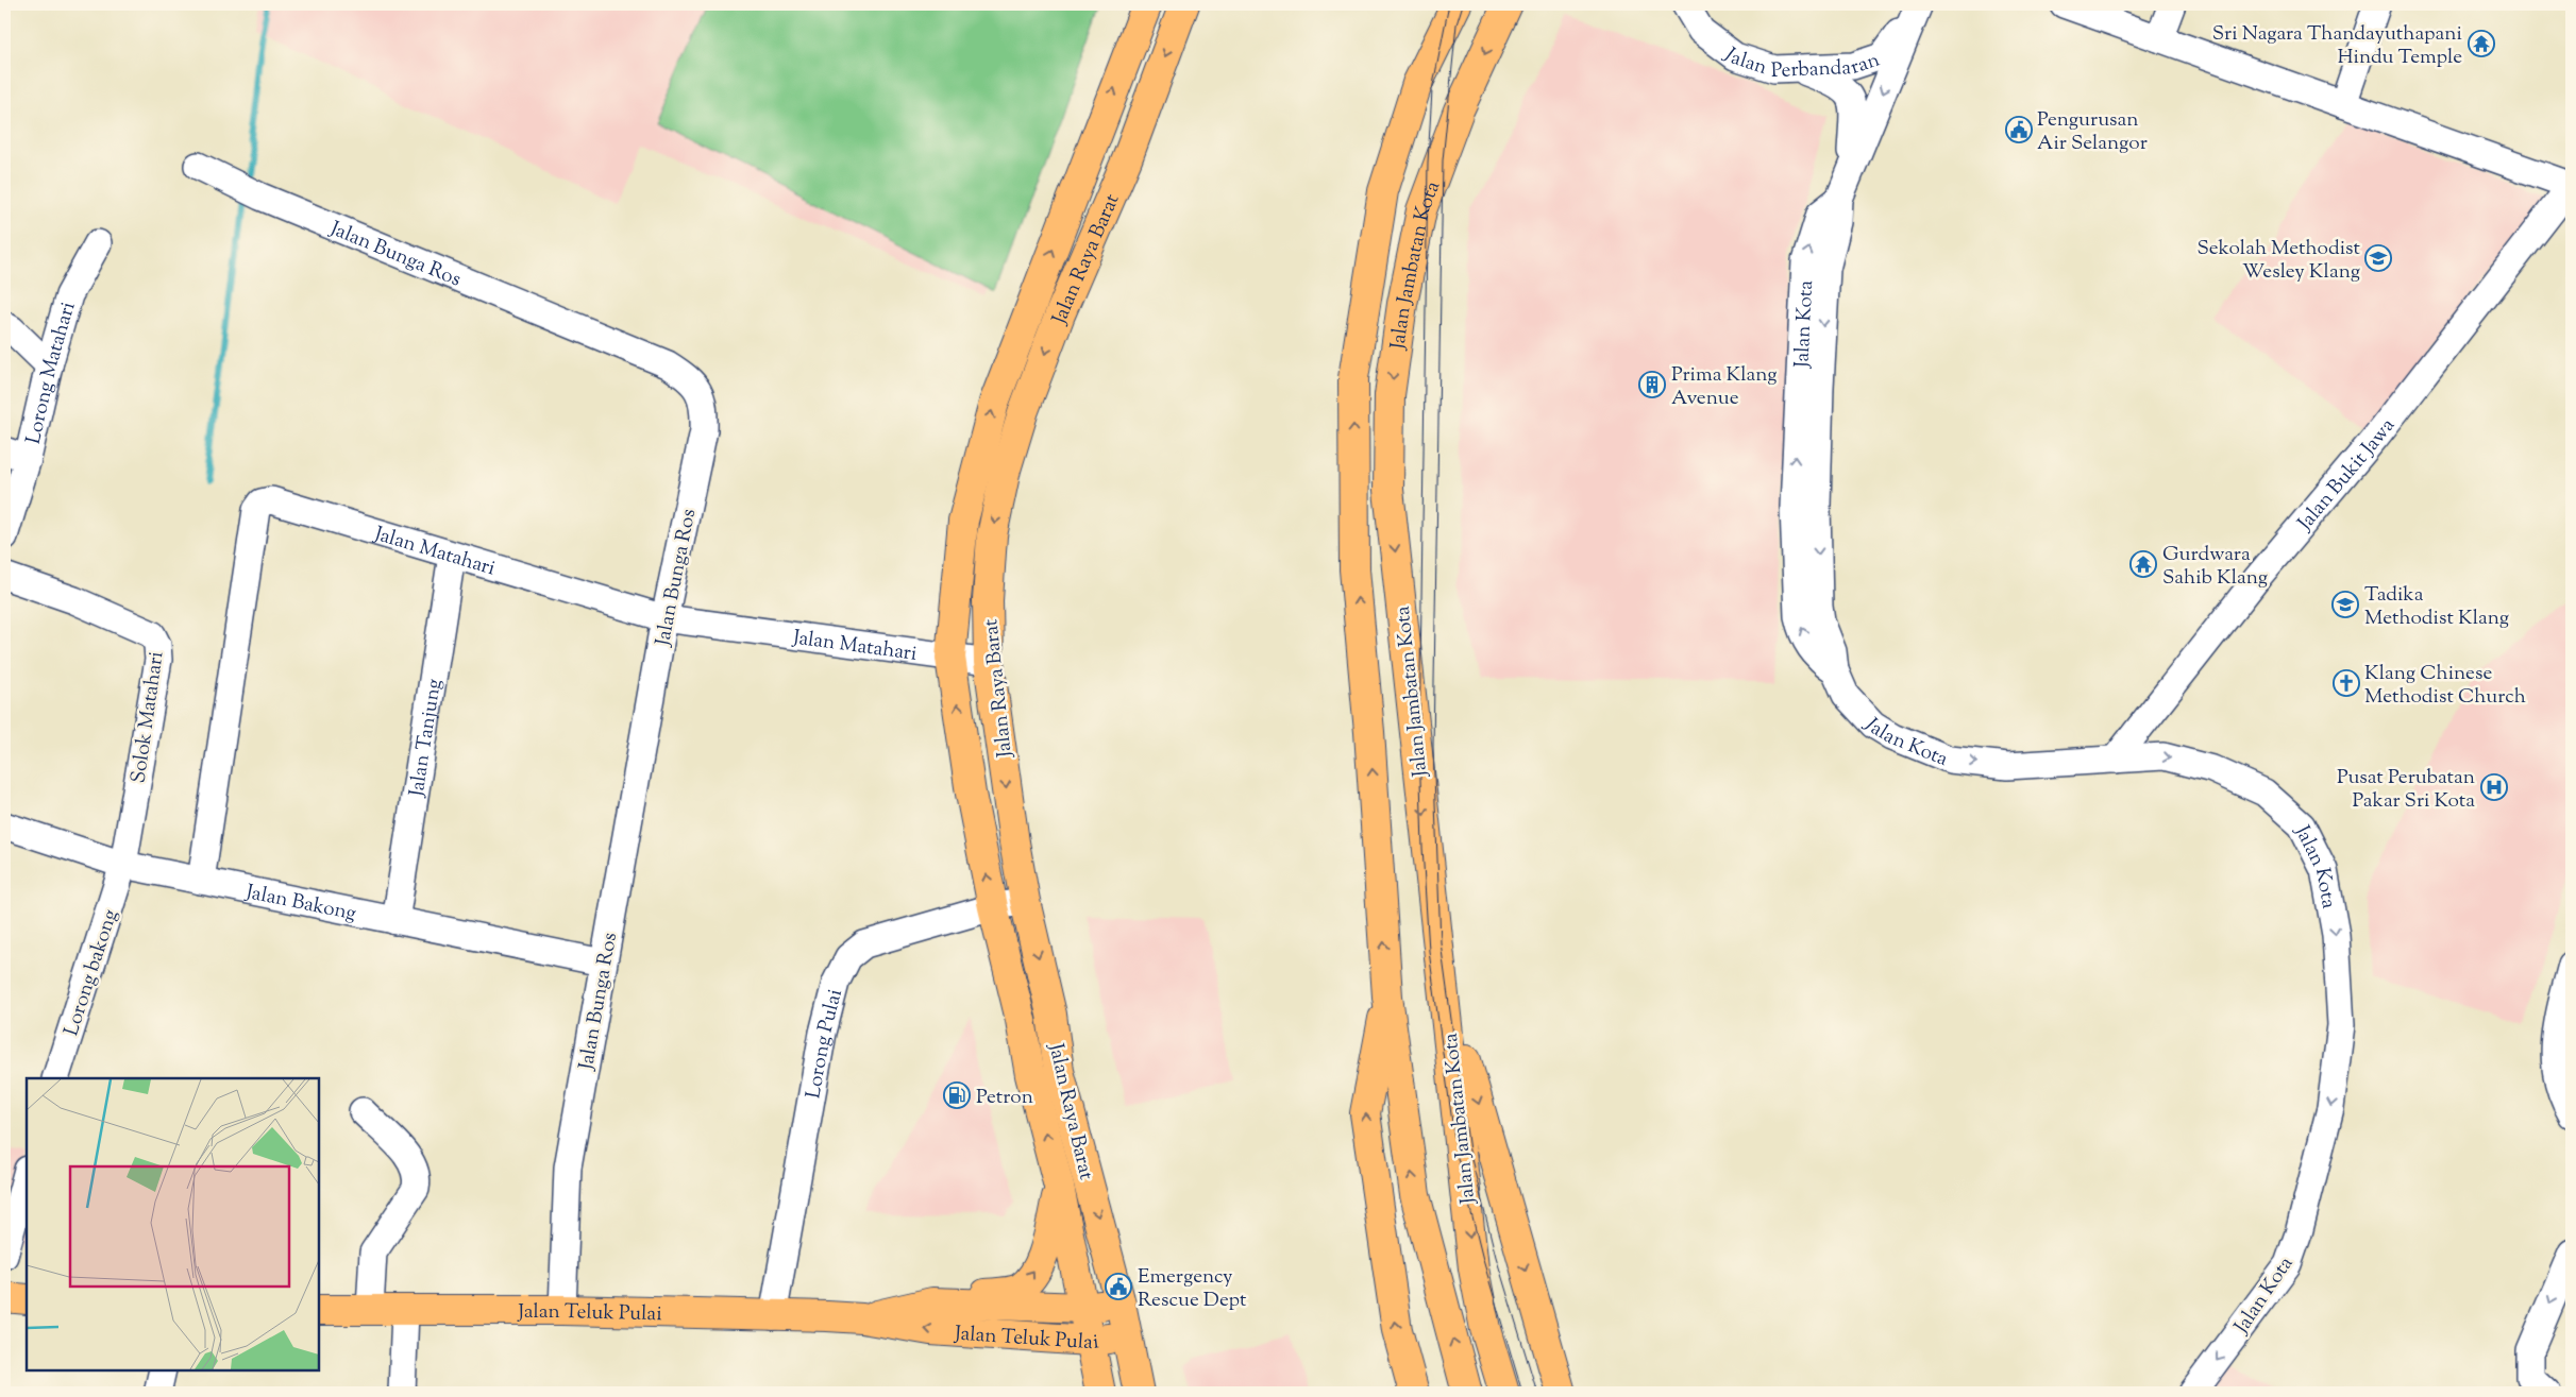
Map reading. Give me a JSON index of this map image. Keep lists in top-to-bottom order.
{
  "streets": {
    "main road": ["Jalan Raya Barat", "Jalan Jambatan Kota", "Jalan Teluk Pulai"],
    "street": [
      "Jalan Perbandaran",
      "Jalan Bunga Ros",
      "Jalan Kota",
      "Lorong Matahari",
      "Jalan Bukit Jawa",
      "Jalan Matahari",
      "Solok Matahari",
      "Jalan Tanjung",
      "Jalan Bakong",
      "Lorong bakong",
      "Lorong Pulai"
    ]
  },
  "crossings": [
    ["Jalan Perbandaran", "Jalan Kota"],
    ["Jalan Bunga Ros", "Jalan Matahari"],
    ["Jalan Bunga Ros", "Jalan Bakong"],
    ["Jalan Bunga Ros", "Jalan Teluk Pulai"],
    ["Jalan Raya Barat", "Jalan Matahari"],
    ["Jalan Raya Barat", "Lorong Pulai"],
    ["Jalan Raya Barat", "Jalan Teluk Pulai"],
    ["Jalan Kota", "Jalan Bukit Jawa"],
    ["Jalan Matahari", "Jalan Tanjung"],
    ["Jalan Matahari", "Jalan Bakong"],
    ["Solok Matahari", "Jalan Bakong"],
    ["Solok Matahari", "Lorong bakong"],
    ["Jalan Tanjung", "Jalan Bakong"],
    ["Jalan Bakong", "Lorong bakong"],
    ["Lorong Pulai", "Jalan Teluk Pulai"]
  ],
  "places": {
    "temple": ["Sri Nagara Thandayuthapani Hindu Temple", "Gurdwara Sahib Klang"],
    "public building": ["Pengurusan Air Selangor", "Emergency Rescue Dept"],
    "school or university": ["Sekolah Methodist Wesley Klang", "Tadika Methodist Klang"],
    "building": ["Prima Klang Avenue"],
    "church": ["Klang Chinese Methodist Church"],
    "hospital": ["Pusat Perubatan Pakar Sri Kota"],
    "fuel station": ["Petron"]
  }
}
